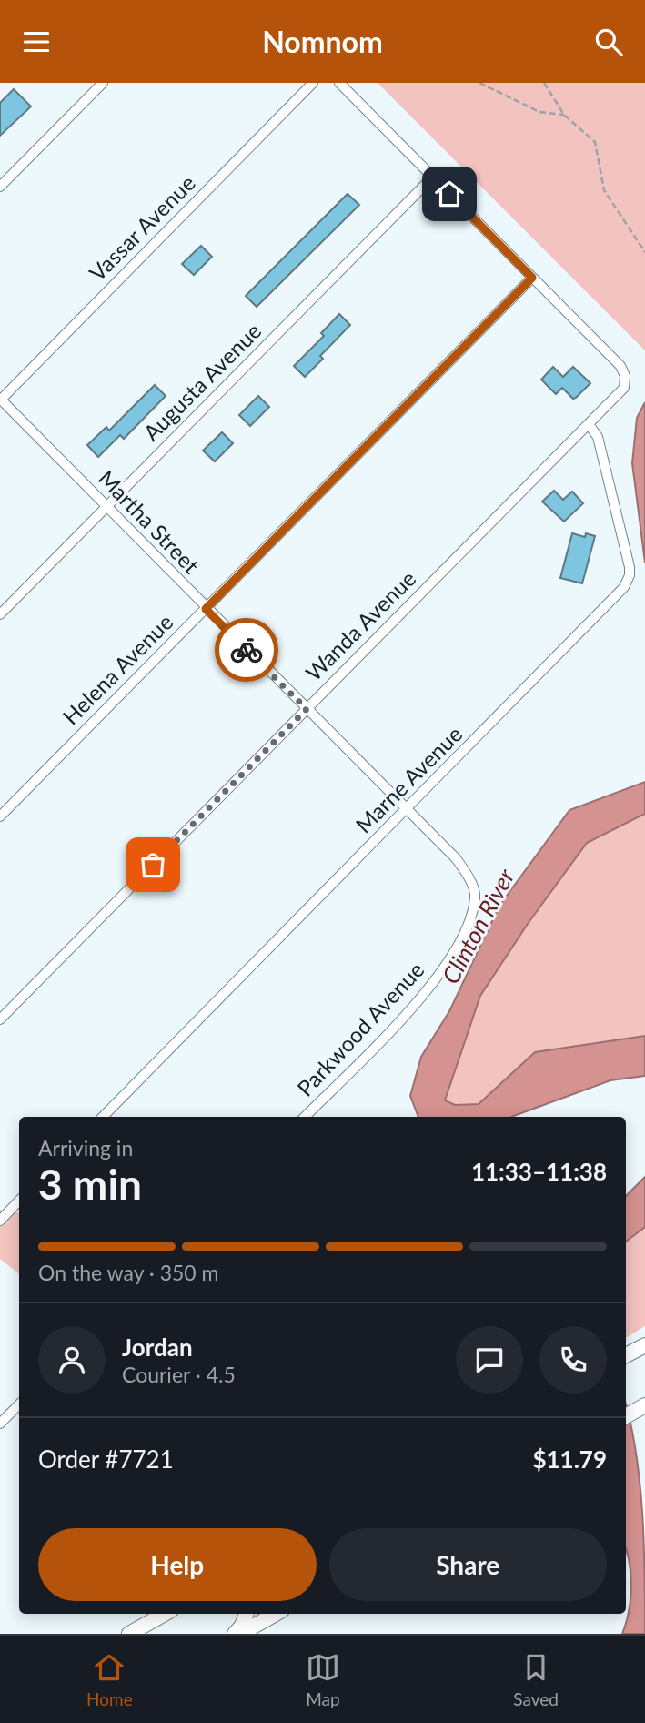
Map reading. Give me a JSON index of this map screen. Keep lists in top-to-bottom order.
{
  "streets": {
    "street": [
      "Vassar Avenue",
      "Augusta Avenue",
      "Martha Street",
      "Wanda Avenue",
      "Helena Avenue",
      "Marne Avenue",
      "Parkwood Avenue"
    ]
  },
  "crossings": [
    ["Vassar Avenue", "Martha Street"],
    ["Augusta Avenue", "Martha Street"],
    ["Augusta Avenue", "Wanda Avenue"],
    ["Martha Street", "Wanda Avenue"],
    ["Martha Street", "Helena Avenue"],
    ["Martha Street", "Marne Avenue"],
    ["Martha Street", "Parkwood Avenue"],
    ["Wanda Avenue", "Helena Avenue"],
    ["Wanda Avenue", "Marne Avenue"]
  ],
  "water": ["Clinton River"],
  "page": {
    "header": "Nomnom",
    "heading": ["3 min", "Arriving in", "11:33–11:38"],
    "panel": [
      "Jordan",
      "Courier · 4.5",
      "Order #7721",
      "$11.79"
    ],
    "bar": "On the way · 350 m",
    "buttons": ["Help", "Share"],
    "tabs": ["Home", "Map", "Saved"]
  }
}
